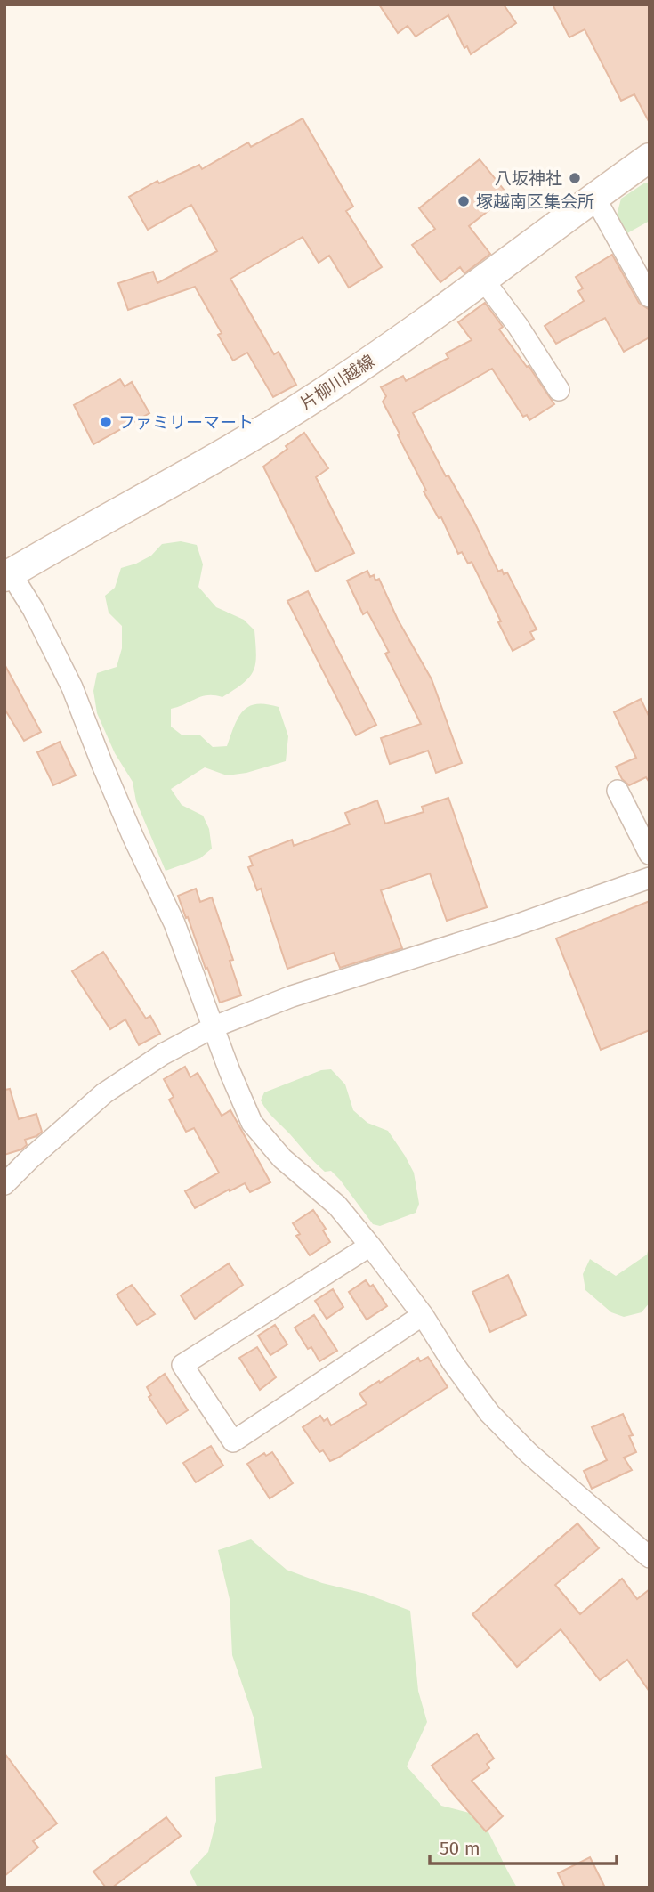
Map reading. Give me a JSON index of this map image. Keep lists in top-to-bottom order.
{
  "streets": {
    "main road": ["片柳川越線"]
  },
  "places": ["八坂神社", "塚越南区集会所", "ファミリーマート"],
  "scale_bar": "50 m"
}
